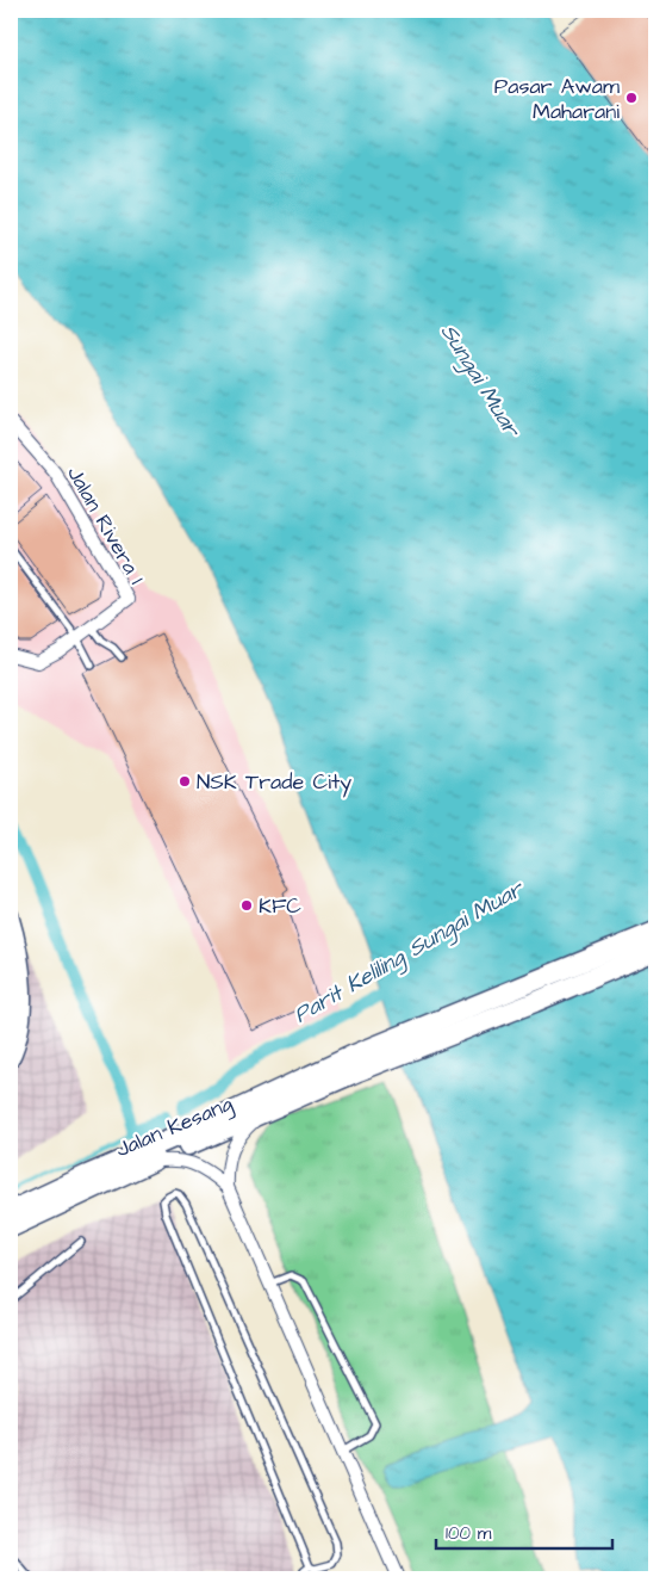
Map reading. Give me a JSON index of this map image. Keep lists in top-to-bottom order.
{
  "streets": {
    "main road": ["Jalan Kesang"],
    "street": ["Jalan Rivera 1"]
  },
  "water": ["Sungai Muar", "Parit Keliling Sungai Muar"],
  "places": ["Pasar Awam Maharani", "NSK Trade City", "KFC"],
  "scale_bar": "100 m"
}
